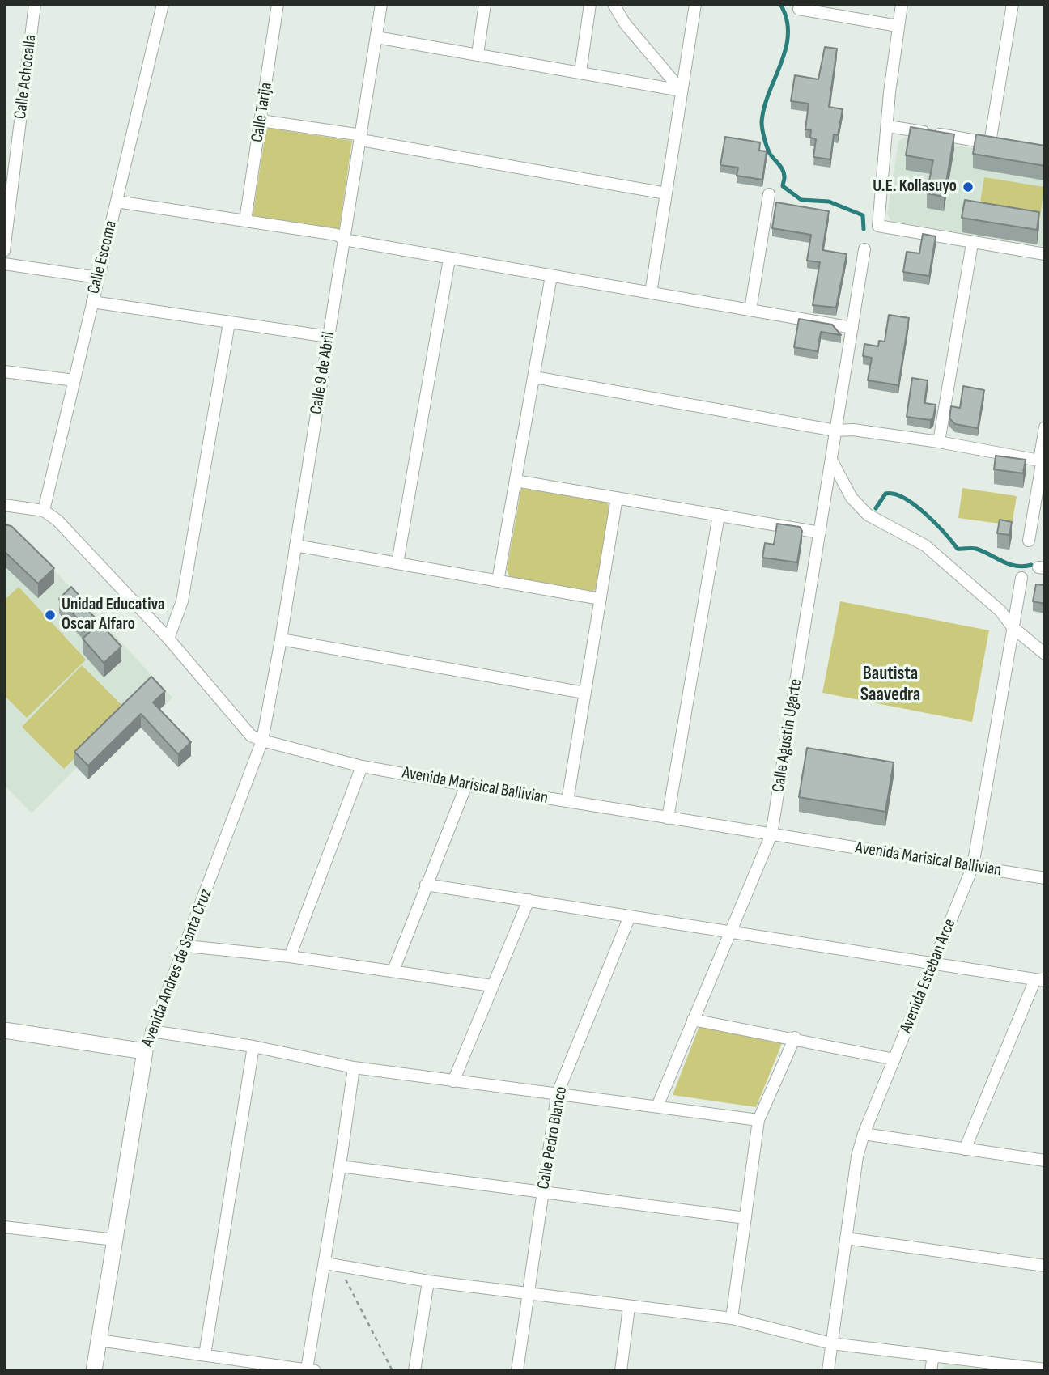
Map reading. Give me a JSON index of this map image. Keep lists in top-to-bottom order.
{
  "streets": {
    "street": [
      "Calle Achocalla",
      "Calle Tarija",
      "Calle Escoma",
      "Calle 9 de Abril",
      "Calle Agustin Ugarte",
      "Avenida Marisical Ballivian",
      "Avenida Andres de Santa Cruz",
      "Avenida Esteban Arce",
      "Calle Pedro Blanco"
    ]
  },
  "crossings": [
    ["Calle Escoma", "Avenida Marisical Ballivian"],
    ["Calle 9 de Abril", "Avenida Marisical Ballivian"],
    ["Calle 9 de Abril", "Avenida Andres de Santa Cruz"],
    ["Calle Agustin Ugarte", "Avenida Marisical Ballivian"],
    ["Avenida Marisical Ballivian", "Avenida Andres de Santa Cruz"],
    ["Avenida Marisical Ballivian", "Avenida Esteban Arce"]
  ],
  "districts": ["Bautista Saavedra"],
  "places": ["U.E. Kollasuyo", "Unidad Educativa Oscar Alfaro"]
}
